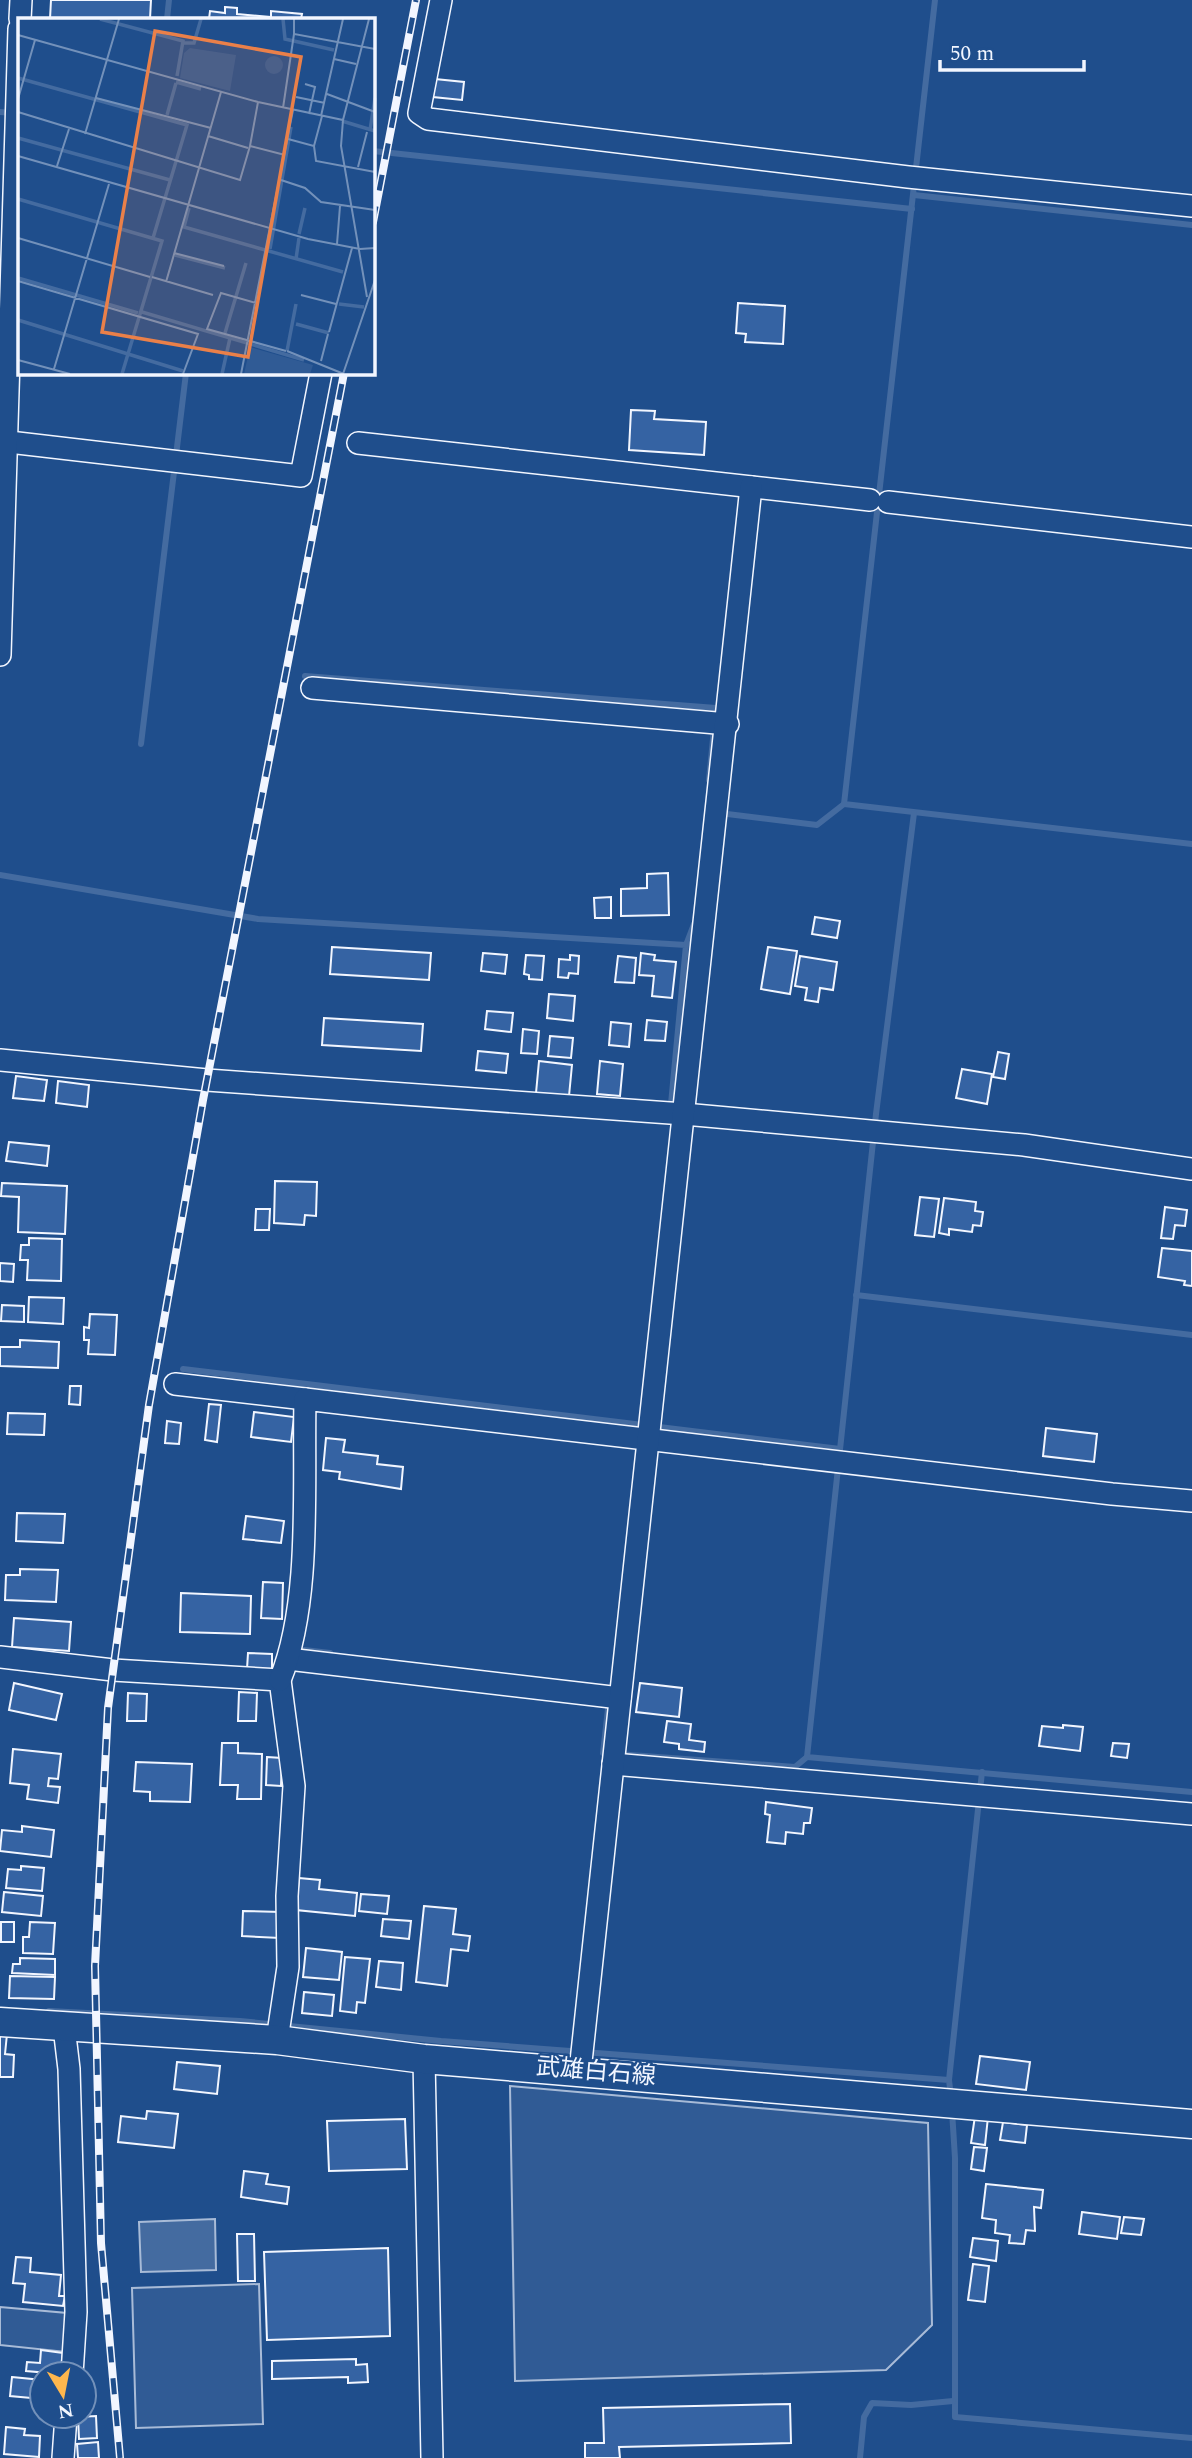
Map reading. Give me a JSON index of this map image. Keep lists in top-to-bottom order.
{
  "streets": {
    "main road": ["武雄白石線"]
  },
  "scale_bar": "50 m",
  "north": "bottom"
}
